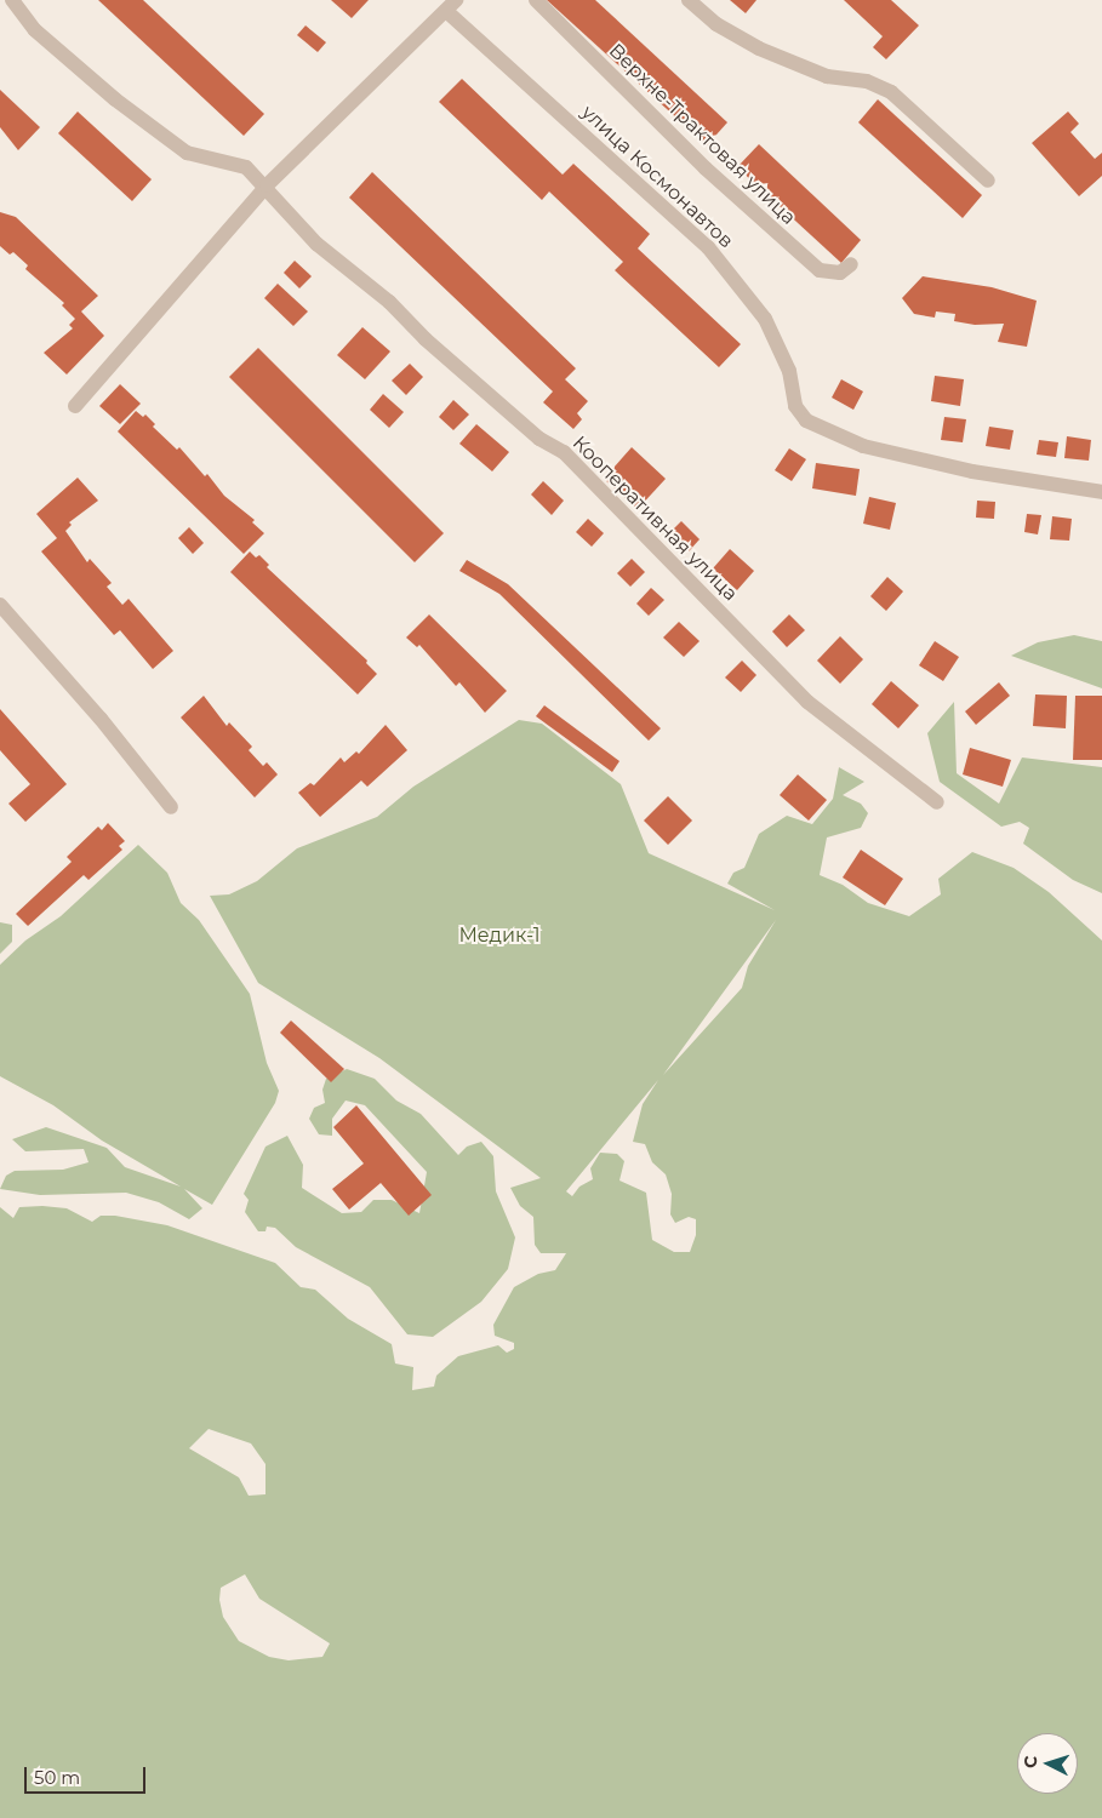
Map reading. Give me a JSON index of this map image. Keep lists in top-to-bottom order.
{
  "streets": {
    "street": ["Верхне-Трактовая улица", "улица Космонавтов", "Кооперативная улица"]
  },
  "parks": ["Медик-1"],
  "scale_bar": "50 m",
  "north": "left"
}
